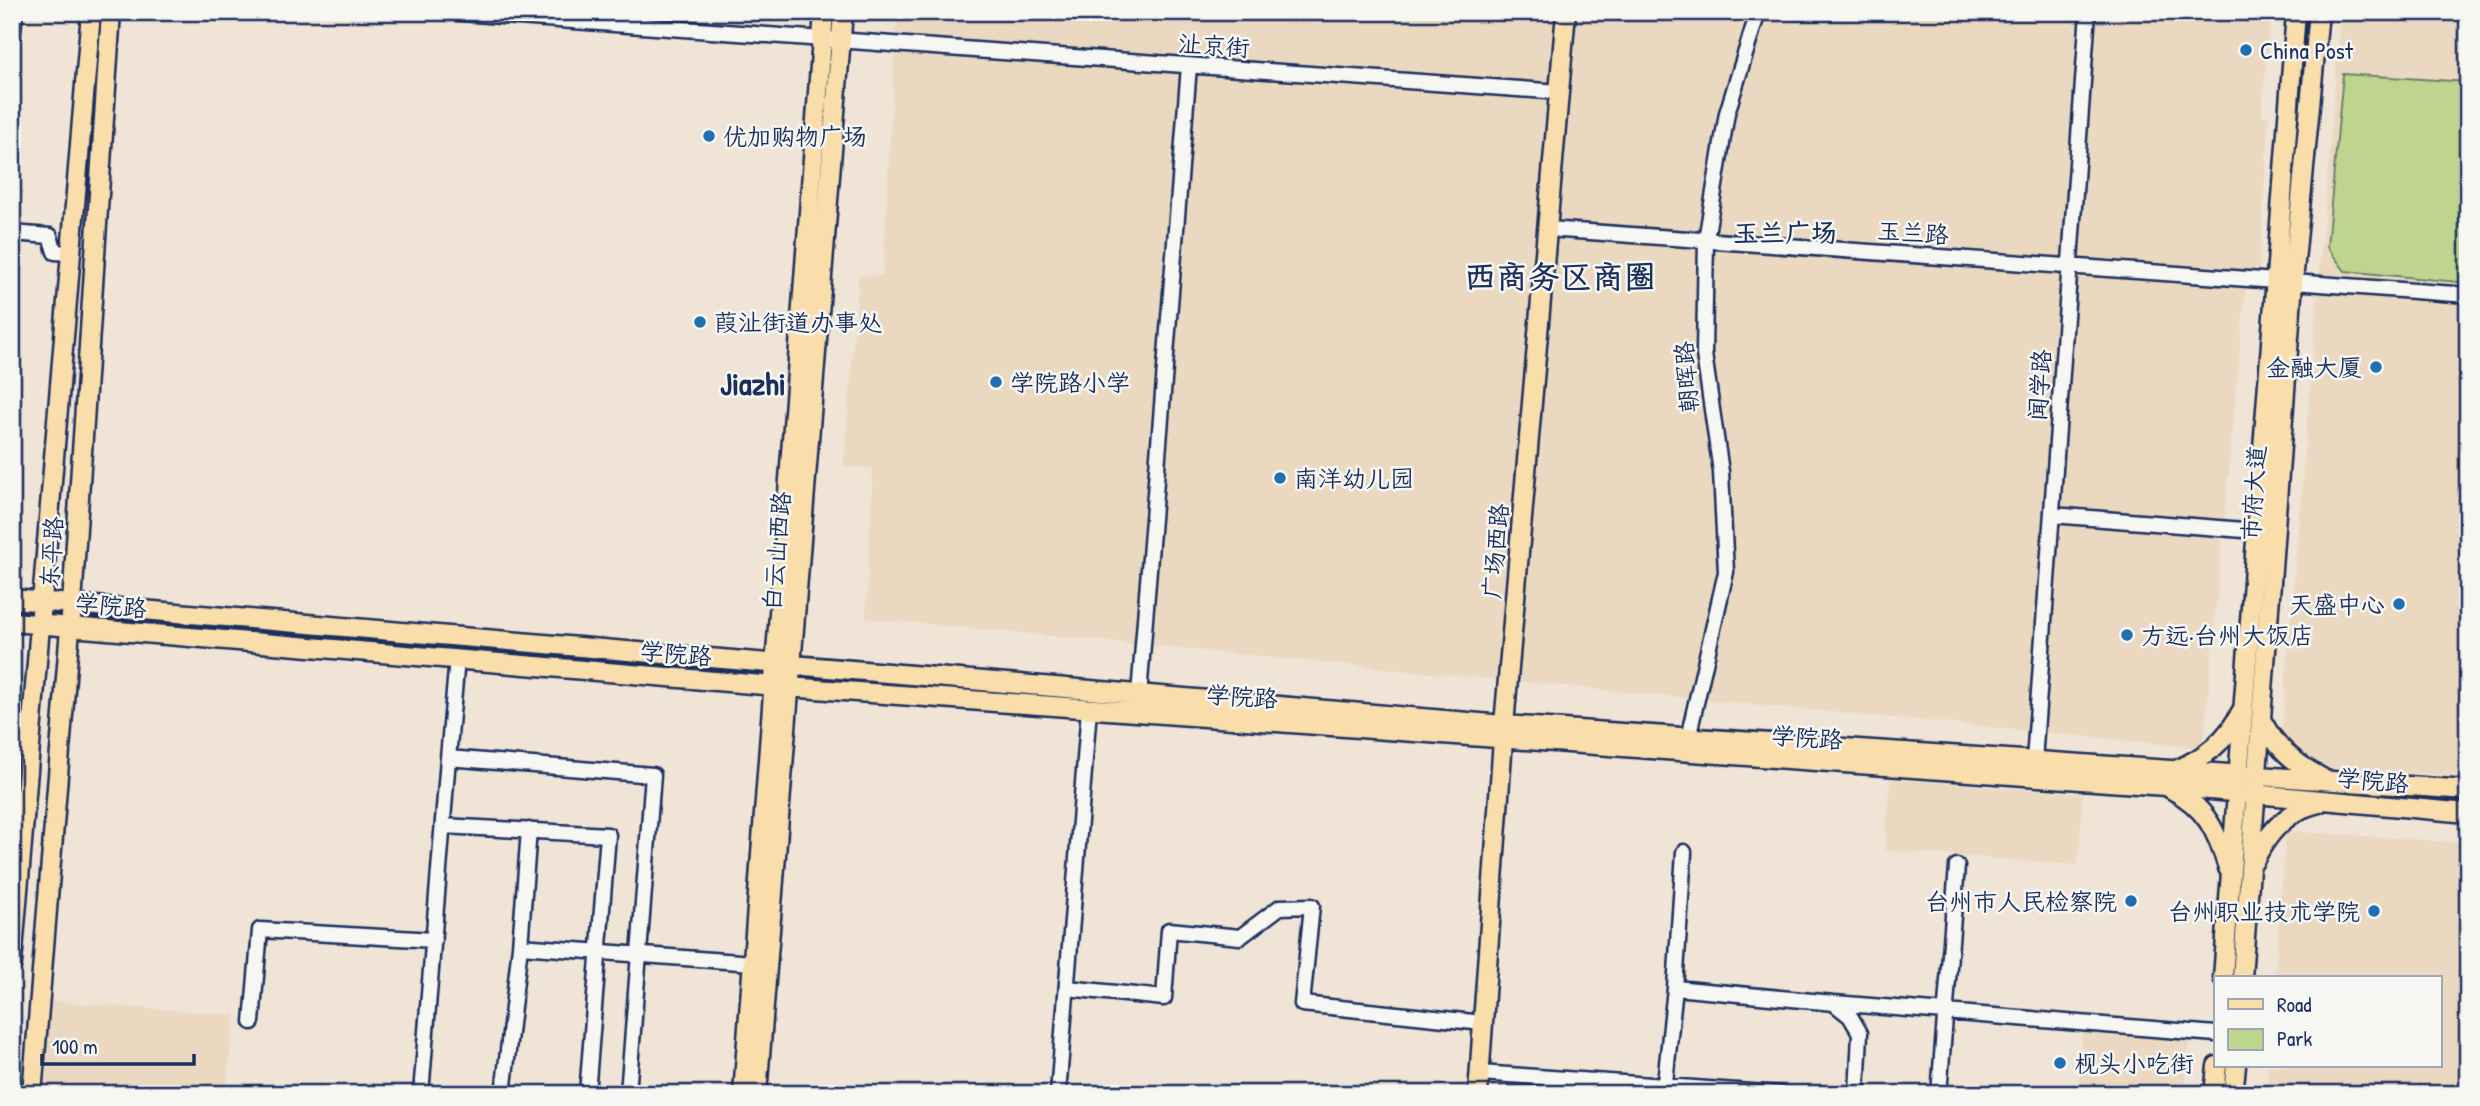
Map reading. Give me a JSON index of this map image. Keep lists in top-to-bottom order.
{
  "streets": {
    "main road": [
      "市府大道",
      "白云山西路",
      "广场西路",
      "东平路",
      "学院路"
    ],
    "street": [
      "沚京街",
      "玉兰路",
      "朝晖路",
      "闻学路"
    ]
  },
  "crossings": [
    ["沚京街", "白云山西路"],
    ["沚京街", "广场西路"],
    ["玉兰路", "朝晖路"],
    ["玉兰路", "闻学路"],
    ["玉兰路", "市府大道"],
    ["玉兰路", "广场西路"],
    ["朝晖路", "学院路"],
    ["闻学路", "学院路"],
    ["市府大道", "学院路"],
    ["白云山西路", "学院路"],
    ["广场西路", "学院路"],
    ["东平路", "学院路"]
  ],
  "districts": ["玉兰广场", "西商务区商圈", "Jiazhi"],
  "places": [
    "China Post",
    "优加购物广场",
    "葭沚街道办事处",
    "金融大厦",
    "学院路小学",
    "南洋幼儿园",
    "天盛中心",
    "方远·台州大饭店",
    "台州市人民检察院",
    "台州职业技术学院",
    "枧头小吃街"
  ],
  "legend": ["Road", "Park"],
  "scale_bar": "100 m"
}
